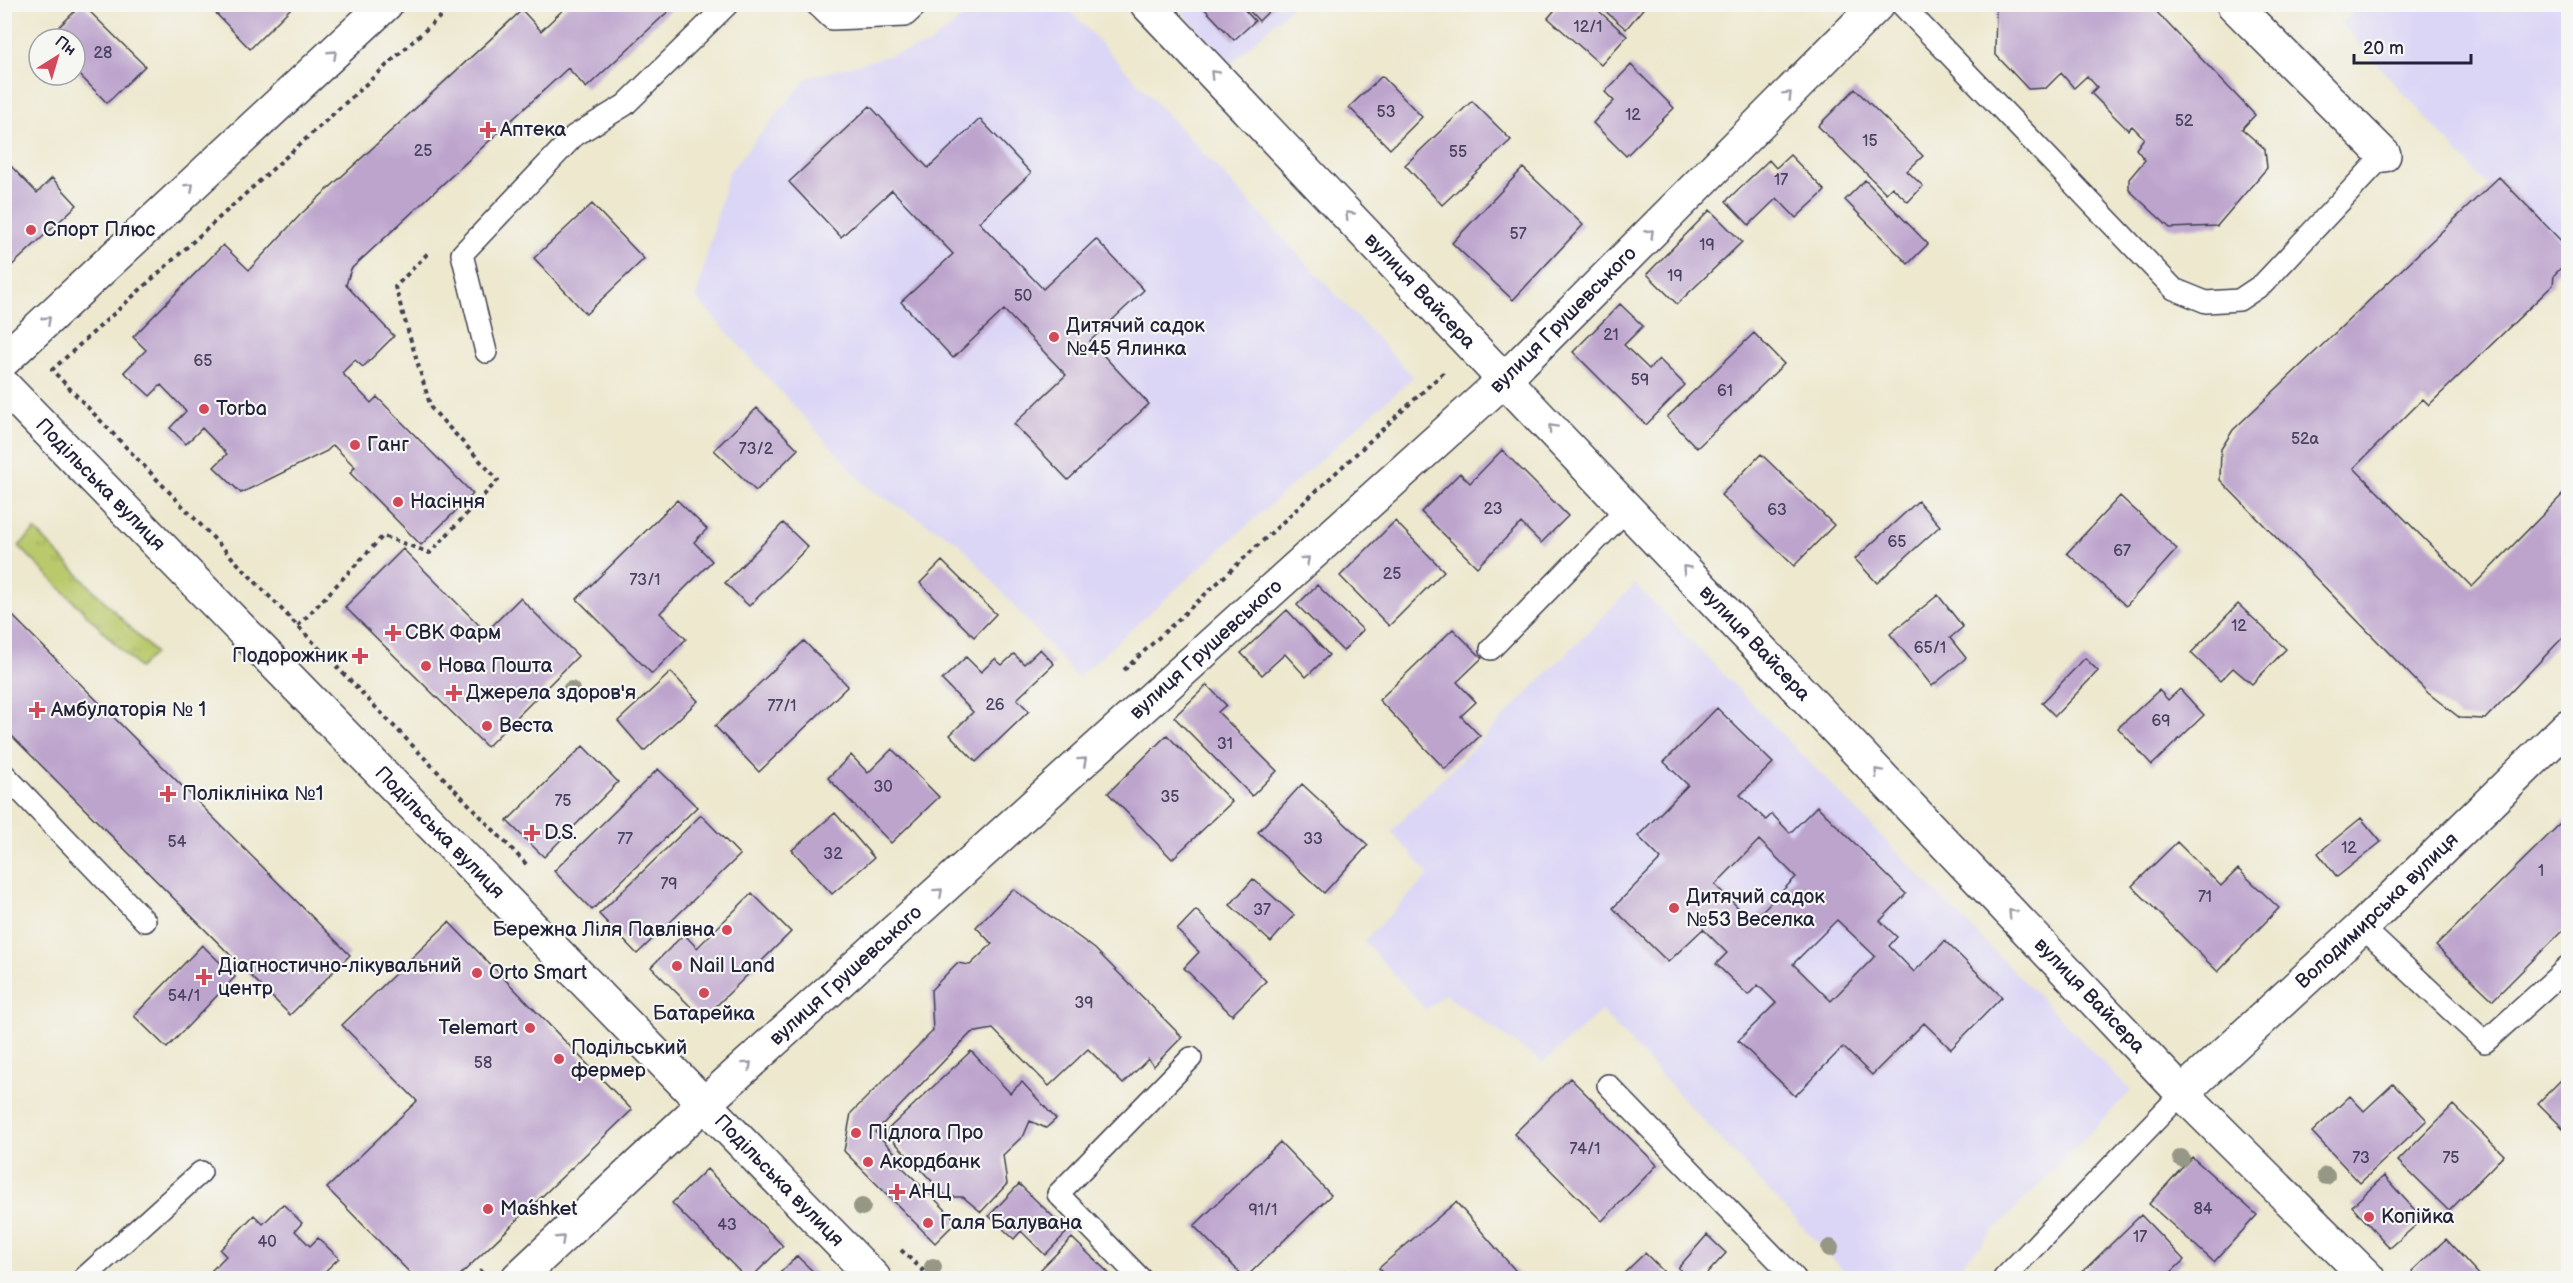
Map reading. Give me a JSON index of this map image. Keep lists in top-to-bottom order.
{
  "streets": {
    "street": [
      "вулиця Вайсера",
      "вулиця Грушевського",
      "Подільська вулиця",
      "Володимирська вулиця"
    ]
  },
  "crossings": [
    ["вулиця Вайсера", "вулиця Грушевського"],
    ["вулиця Вайсера", "Володимирська вулиця"],
    ["вулиця Грушевського", "Подільська вулиця"]
  ],
  "one_way": ["вулиця Вайсера", "вулиця Грушевського"],
  "places": {
    "health": [
      "Аптека",
      "СВК Фарм",
      "Подорожник",
      "Джерела здоров'я",
      "Амбулаторія № 1",
      "Поліклініка №1",
      "D.S.",
      "Діагностично-лікувальний центр",
      "АНЦ"
    ],
    "other": [
      "Спорт Плюс",
      "Дитячий садок №45 Ялинка",
      "Torba",
      "Ганг",
      "Насіння",
      "Нова Пошта",
      "Веста",
      "Дитячий садок №53 Веселка",
      "Бережна Ліля Павлівна",
      "Nail Land",
      "Orto Smart",
      "Батарейка",
      "Telemart",
      "Подільський фермер",
      "Підлога Про",
      "Акордбанк",
      "Mа́shket",
      "Копійка",
      "Галя Балувана"
    ]
  },
  "house_numbers": [
    "12/1",
    "28",
    "53",
    "12",
    "52",
    "15",
    "25",
    "55",
    "17",
    "57",
    "19",
    "19",
    "50",
    "21",
    "65",
    "59",
    "61",
    "52а",
    "73/2",
    "23",
    "63",
    "65",
    "67",
    "25",
    "73/1",
    "12",
    "65/1",
    "26",
    "77/1",
    "69",
    "31",
    "30",
    "35",
    "75",
    "77",
    "33",
    "54",
    "12",
    "32",
    "1",
    "79",
    "71",
    "37",
    "54/1",
    "39",
    "58",
    "74/1",
    "73",
    "75",
    "84",
    "91/1",
    "43",
    "17",
    "40"
  ],
  "scale_bar": "20 m",
  "north": "top right"
}
